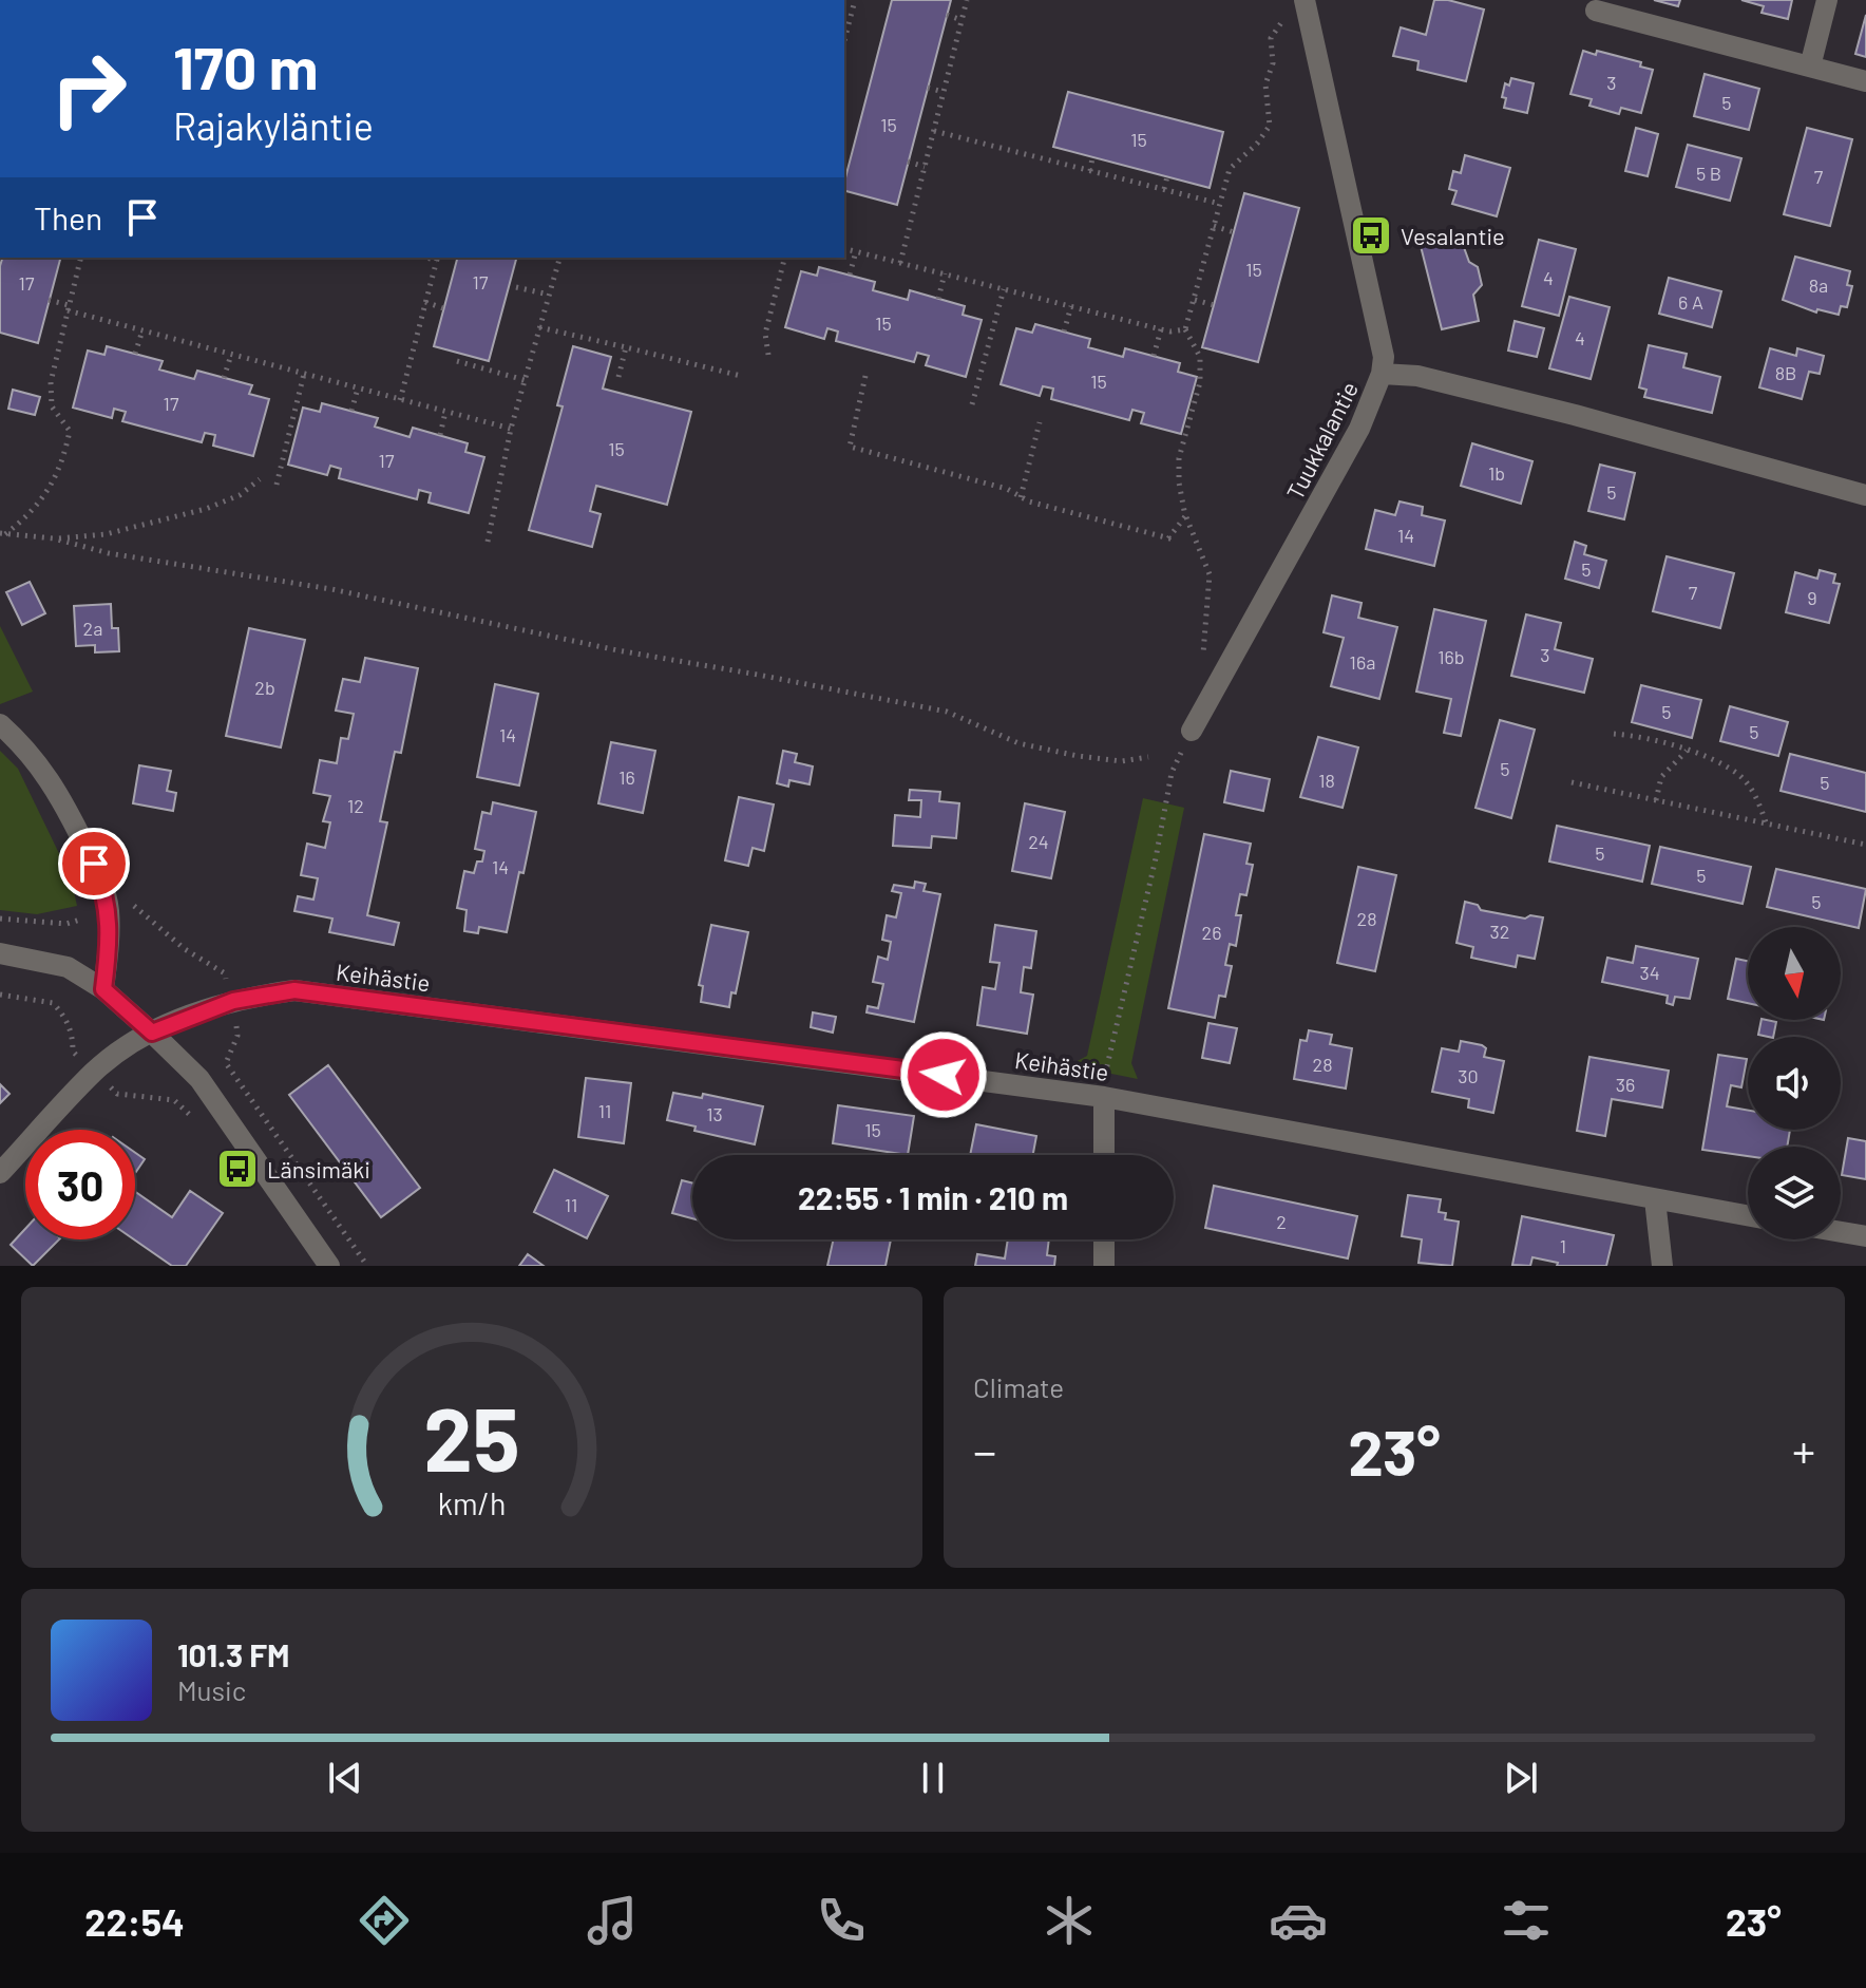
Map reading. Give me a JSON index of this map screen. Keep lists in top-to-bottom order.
{
  "streets": {
    "street": ["Tuukkalantie", "Keihästie"]
  },
  "places": {
    "bus stop": ["Vesalantie", "Länsimäki"]
  },
  "house_numbers": [
    "3",
    "5",
    "15",
    "15",
    "5 B",
    "7",
    "15",
    "4",
    "17",
    "17",
    "8a",
    "6 A",
    "15",
    "4",
    "8B",
    "15",
    "17",
    "15",
    "17",
    "1b",
    "5",
    "14",
    "5",
    "7",
    "9",
    "2a",
    "3",
    "16b",
    "16a",
    "2b",
    "5",
    "5",
    "14",
    "5",
    "16",
    "18",
    "5",
    "12",
    "24",
    "5",
    "14",
    "5",
    "5",
    "28",
    "32",
    "26",
    "34",
    "28",
    "30",
    "36",
    "11",
    "13",
    "15",
    "11",
    "2",
    "1"
  ],
  "north": "bottom",
  "page": {
    "turn": ["170 m", "Rajakyläntie"],
    "then": "Then",
    "limit": "30",
    "trip": "22:55 · 1 min · 210 m",
    "tile": "Climate",
    "heat": ["−", "23°", "+"],
    "song": ["101.3 FM", "Music"],
    "tabs": ["22:54", "23°"],
    "gauge": ["25", "km/h"]
  }
}
